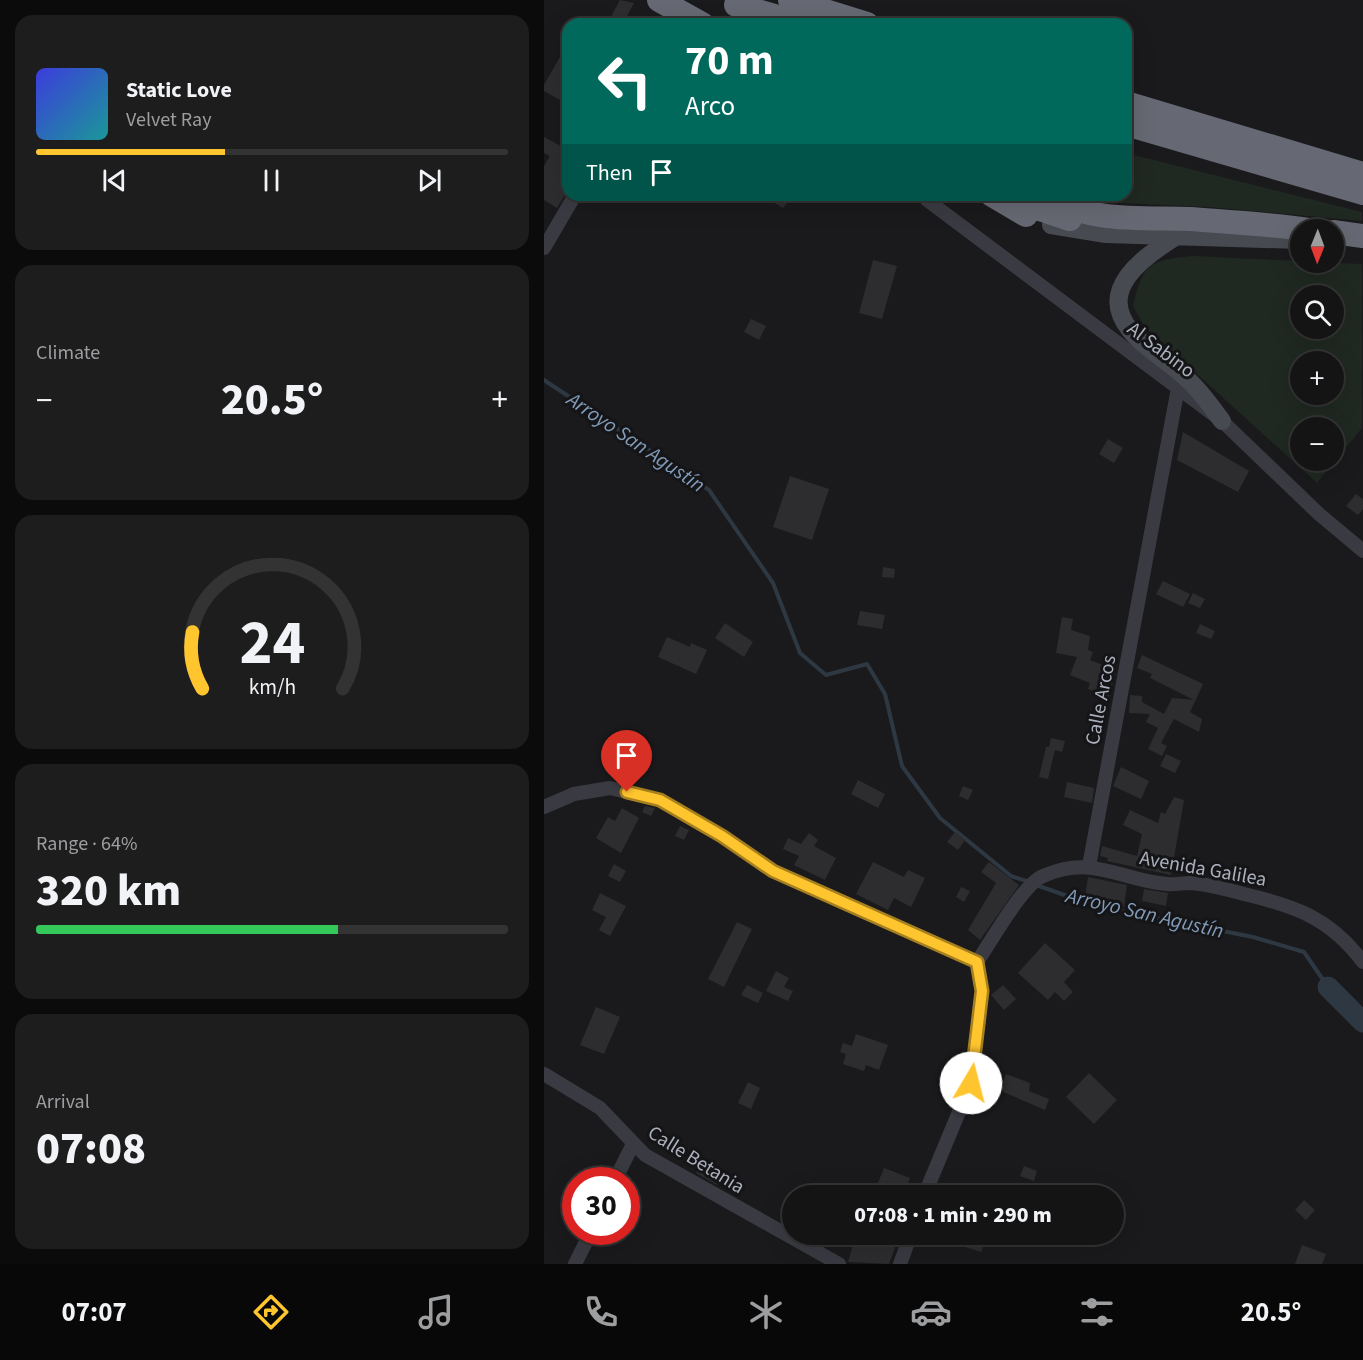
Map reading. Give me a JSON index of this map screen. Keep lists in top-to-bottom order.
{
  "streets": {
    "street": [
      "Al Sabino",
      "Calle Arcos",
      "Avenida Galilea",
      "Calle Betania"
    ]
  },
  "crossings": [
    ["Al Sabino", "Calle Arcos"],
    ["Calle Arcos", "Avenida Galilea"]
  ],
  "water": ["Arroyo San Agustín"],
  "north": "bottom",
  "page": {
    "turn": ["70 m", "Arco"],
    "song": ["Static Love", "Velvet Ray"],
    "then": "Then",
    "map_buttons": ["+", "−"],
    "tile": [
      "Climate",
      ["Range · 64%", "320 km"],
      ["Arrival", "07:08"]
    ],
    "heat": ["−", "20.5°", "+"],
    "limit": "30",
    "trip": "07:08 · 1 min · 290 m",
    "tabs": ["07:07", "20.5°"],
    "gauge": ["24", "km/h"]
  }
}
